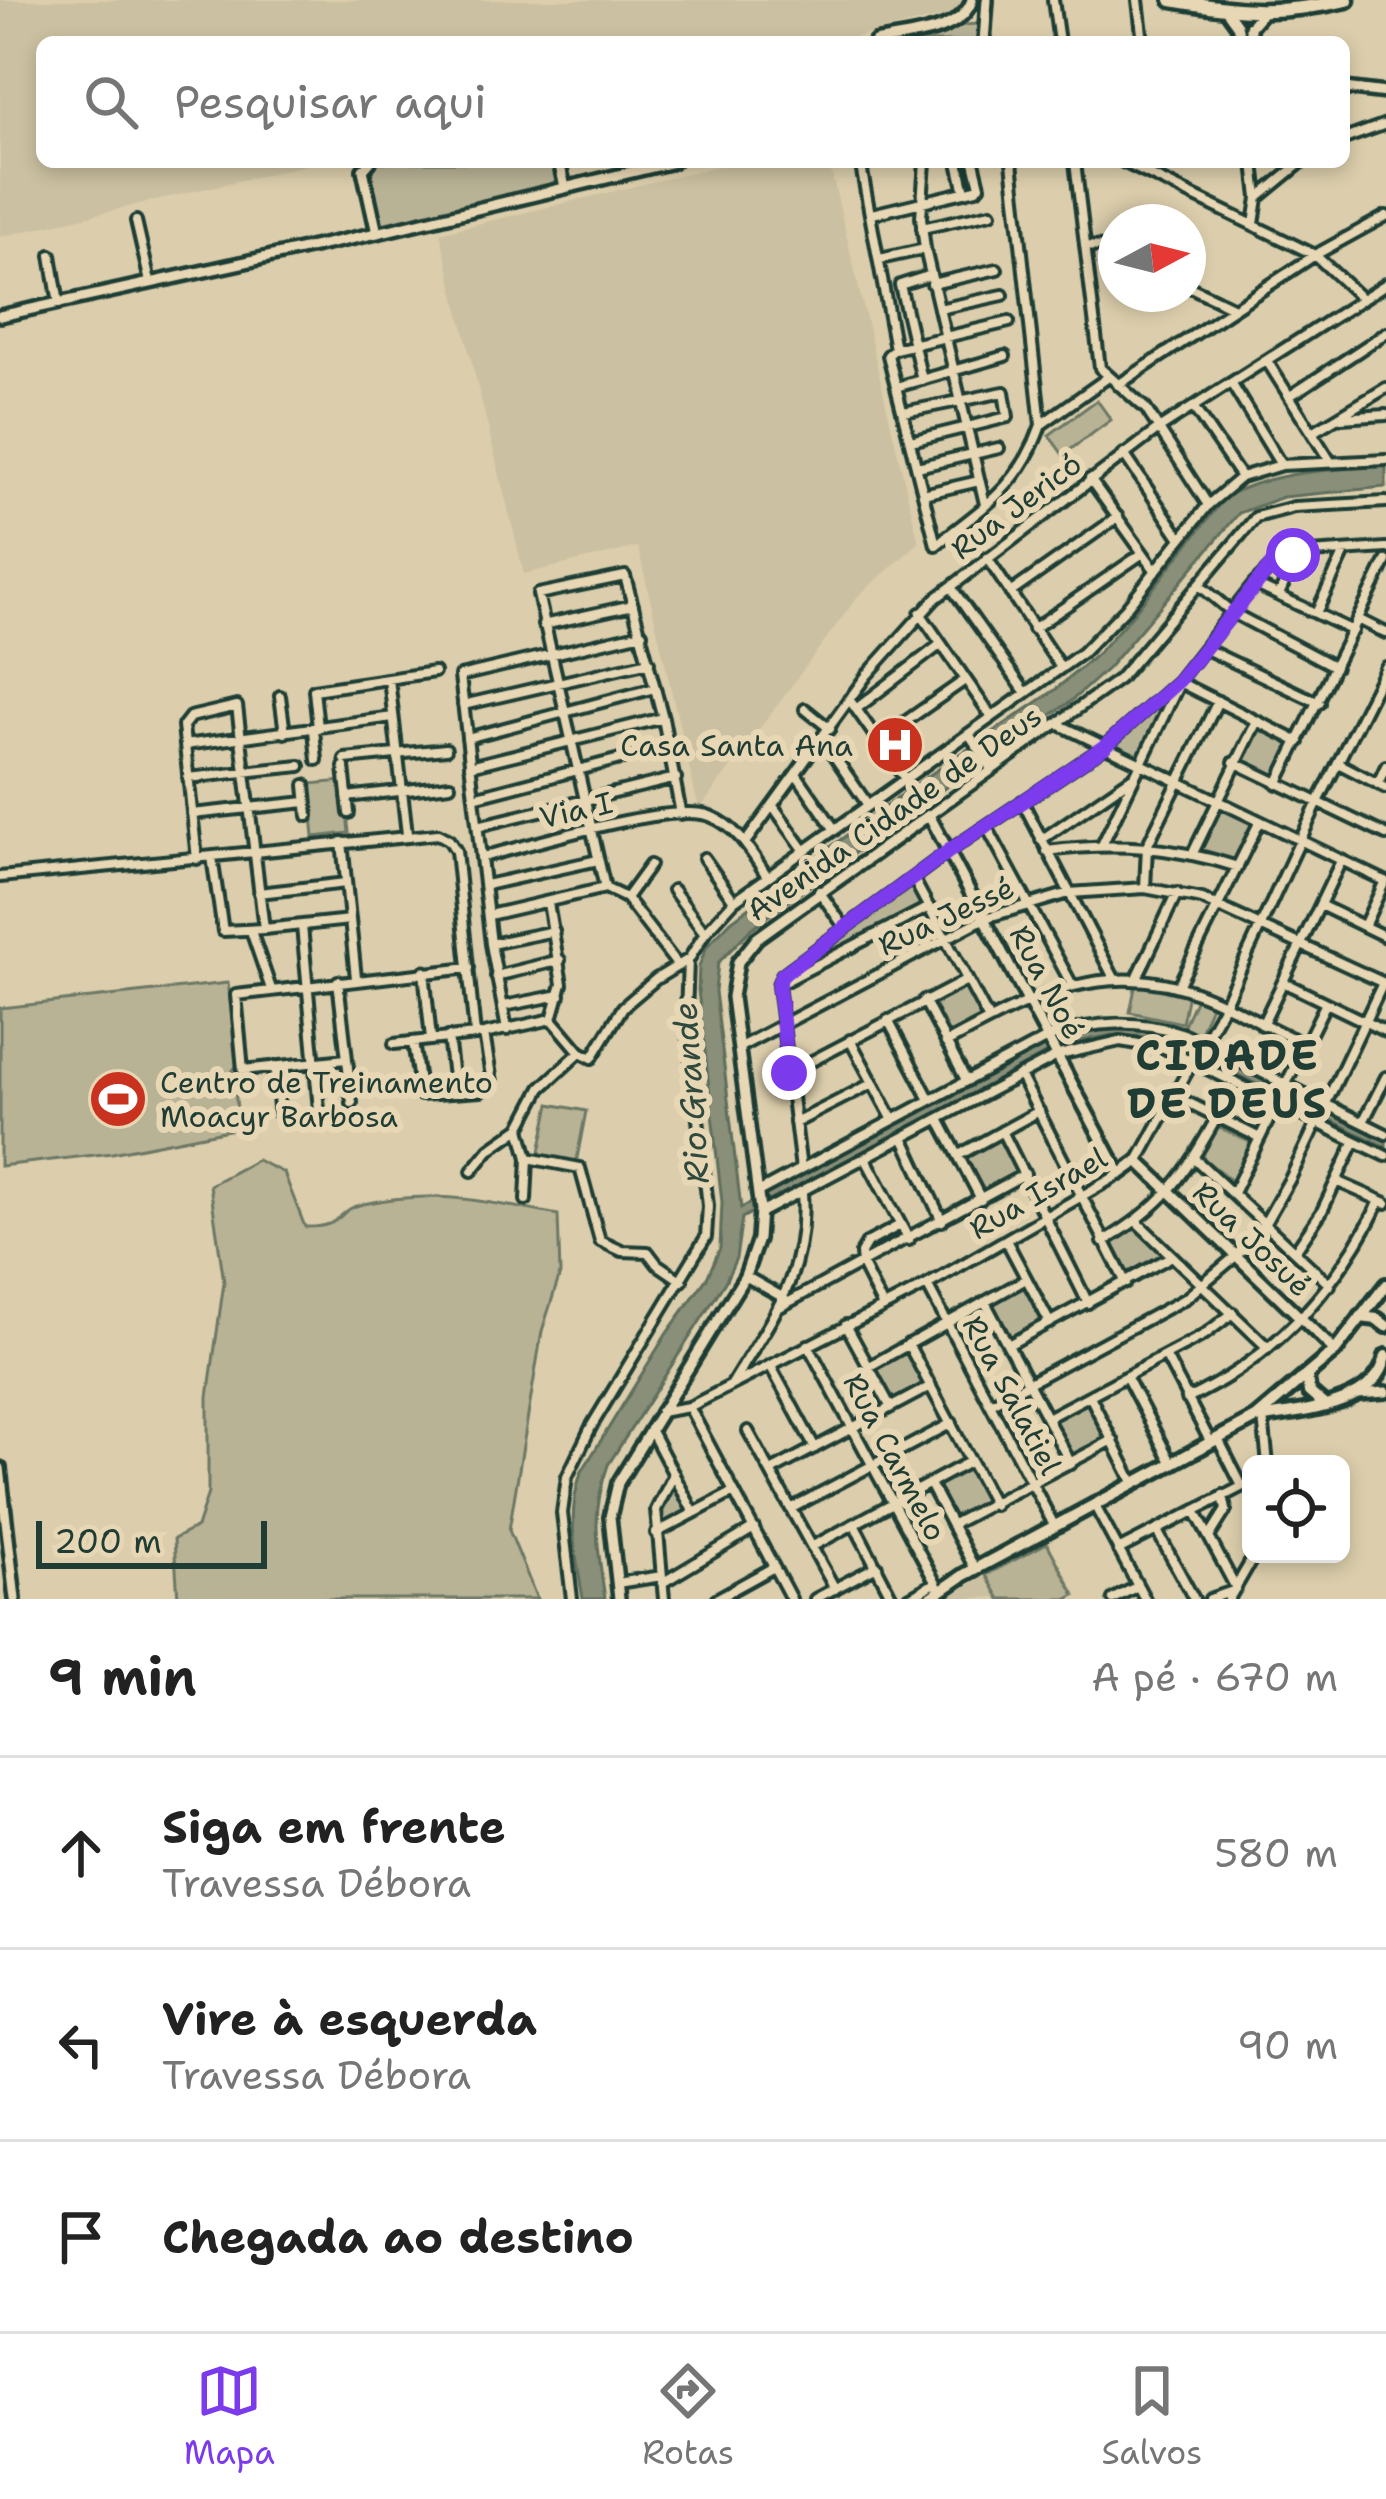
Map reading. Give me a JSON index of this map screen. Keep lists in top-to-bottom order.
{
  "streets": {
    "street": [
      "Rua Jericó",
      "Via I",
      "Avenida Cidade de Deus",
      "Rua Jessé",
      "Rua Noé",
      "Rua Israel",
      "Rua Josué",
      "Rua Salatiel",
      "Rua Carmelo"
    ]
  },
  "crossings": [
    ["Avenida Cidade de Deus", "Rua Jessé"],
    ["Avenida Cidade de Deus", "Rua Noé"],
    ["Avenida Cidade de Deus", "Rua Israel"],
    ["Rua Jessé", "Rua Noé"],
    ["Rua Jessé", "Rua Israel"],
    ["Rua Noé", "Rua Israel"],
    ["Rua Israel", "Rua Josué"],
    ["Rua Israel", "Rua Salatiel"],
    ["Rua Israel", "Rua Carmelo"]
  ],
  "districts": ["CIDADE DE DEUS"],
  "water": ["Rio Grande"],
  "places": {
    "hospital": ["Casa Santa Ana"],
    "sports": ["Centro de Treinamento Moacyr Barbosa"]
  },
  "scale_bar": "200 m",
  "north": "right",
  "page": {
    "search": "Pesquisar aqui",
    "scale": "200 m",
    "heading": ["9 min", "A pé · 670 m"],
    "list": [
      ["Siga em frente", "Travessa Débora", "580 m"],
      ["Vire à esquerda", "Travessa Débora", "90 m"],
      "Chegada ao destino"
    ],
    "nav": ["Mapa", "Rotas", "Salvos"]
  }
}
